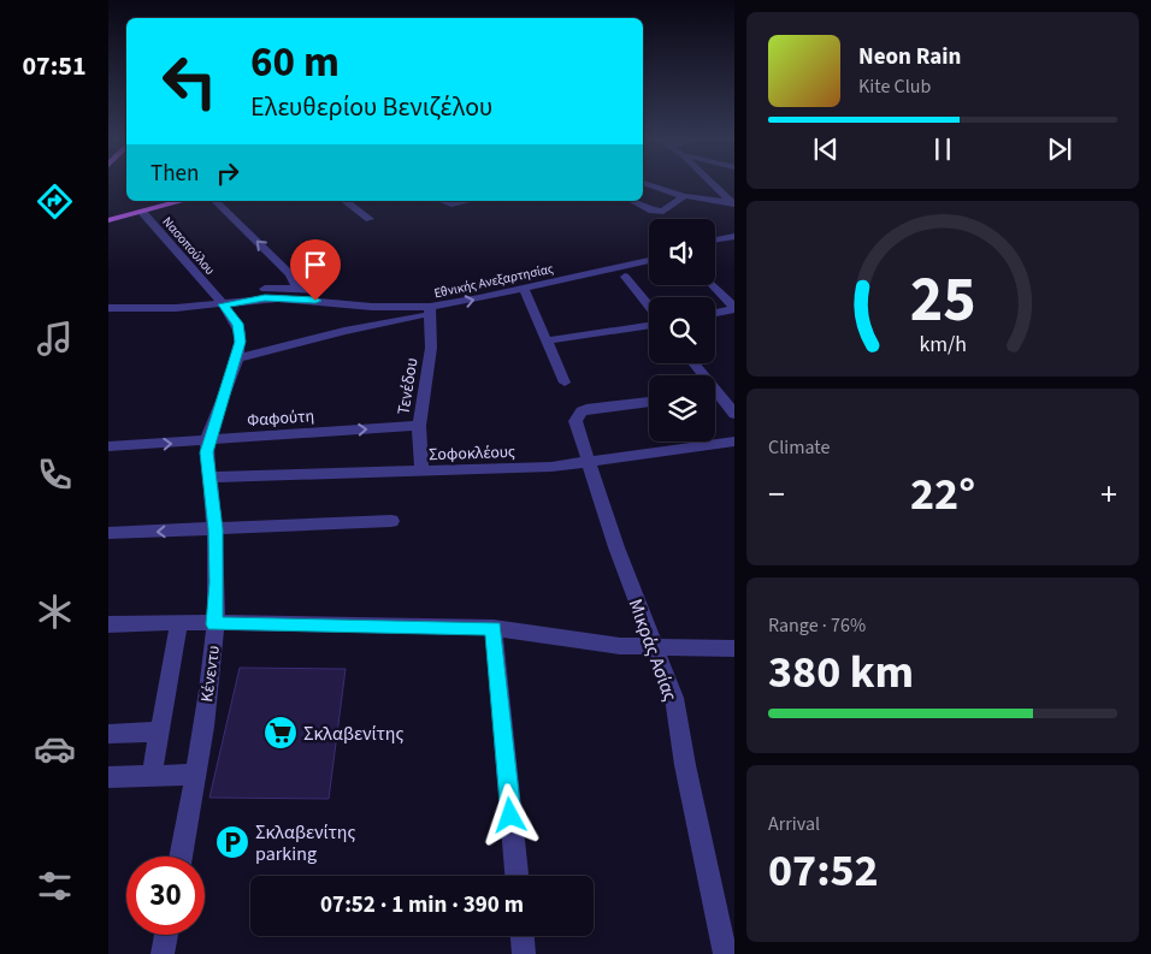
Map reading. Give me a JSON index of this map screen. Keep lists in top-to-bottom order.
{
  "streets": {
    "street": [
      "Νασοπούλου",
      "Εθνικής Ανεξαρτησίας",
      "Τενέδου",
      "Φαφούτη",
      "Σοφοκλέους",
      "Μικράς Ασίας",
      "Κένεντυ"
    ]
  },
  "crossings": [
    ["Νασοπούλου", "Εθνικής Ανεξαρτησίας"],
    ["Νασοπούλου", "Κένεντυ"],
    ["Εθνικής Ανεξαρτησίας", "Τενέδου"],
    ["Εθνικής Ανεξαρτησίας", "Κένεντυ"],
    ["Τενέδου", "Φαφούτη"],
    ["Τενέδου", "Σοφοκλέους"],
    ["Φαφούτη", "Κένεντυ"],
    ["Σοφοκλέους", "Μικράς Ασίας"],
    ["Σοφοκλέους", "Κένεντυ"]
  ],
  "places": {
    "supermarket": ["Σκλαβενίτης"],
    "parking": ["Σκλαβενίτης parking"]
  },
  "page": {
    "tabs": "07:51",
    "turn": ["60 m", "Ελευθερίου Βενιζέλου"],
    "song": ["Neon Rain", "Kite Club"],
    "then": "Then",
    "tile": [
      "Climate",
      ["Range · 76%", "380 km"],
      ["Arrival", "07:52"]
    ],
    "heat": ["−", "22°", "+"],
    "limit": "30",
    "trip": "07:52 · 1 min · 390 m",
    "gauge": ["25", "km/h"]
  }
}
